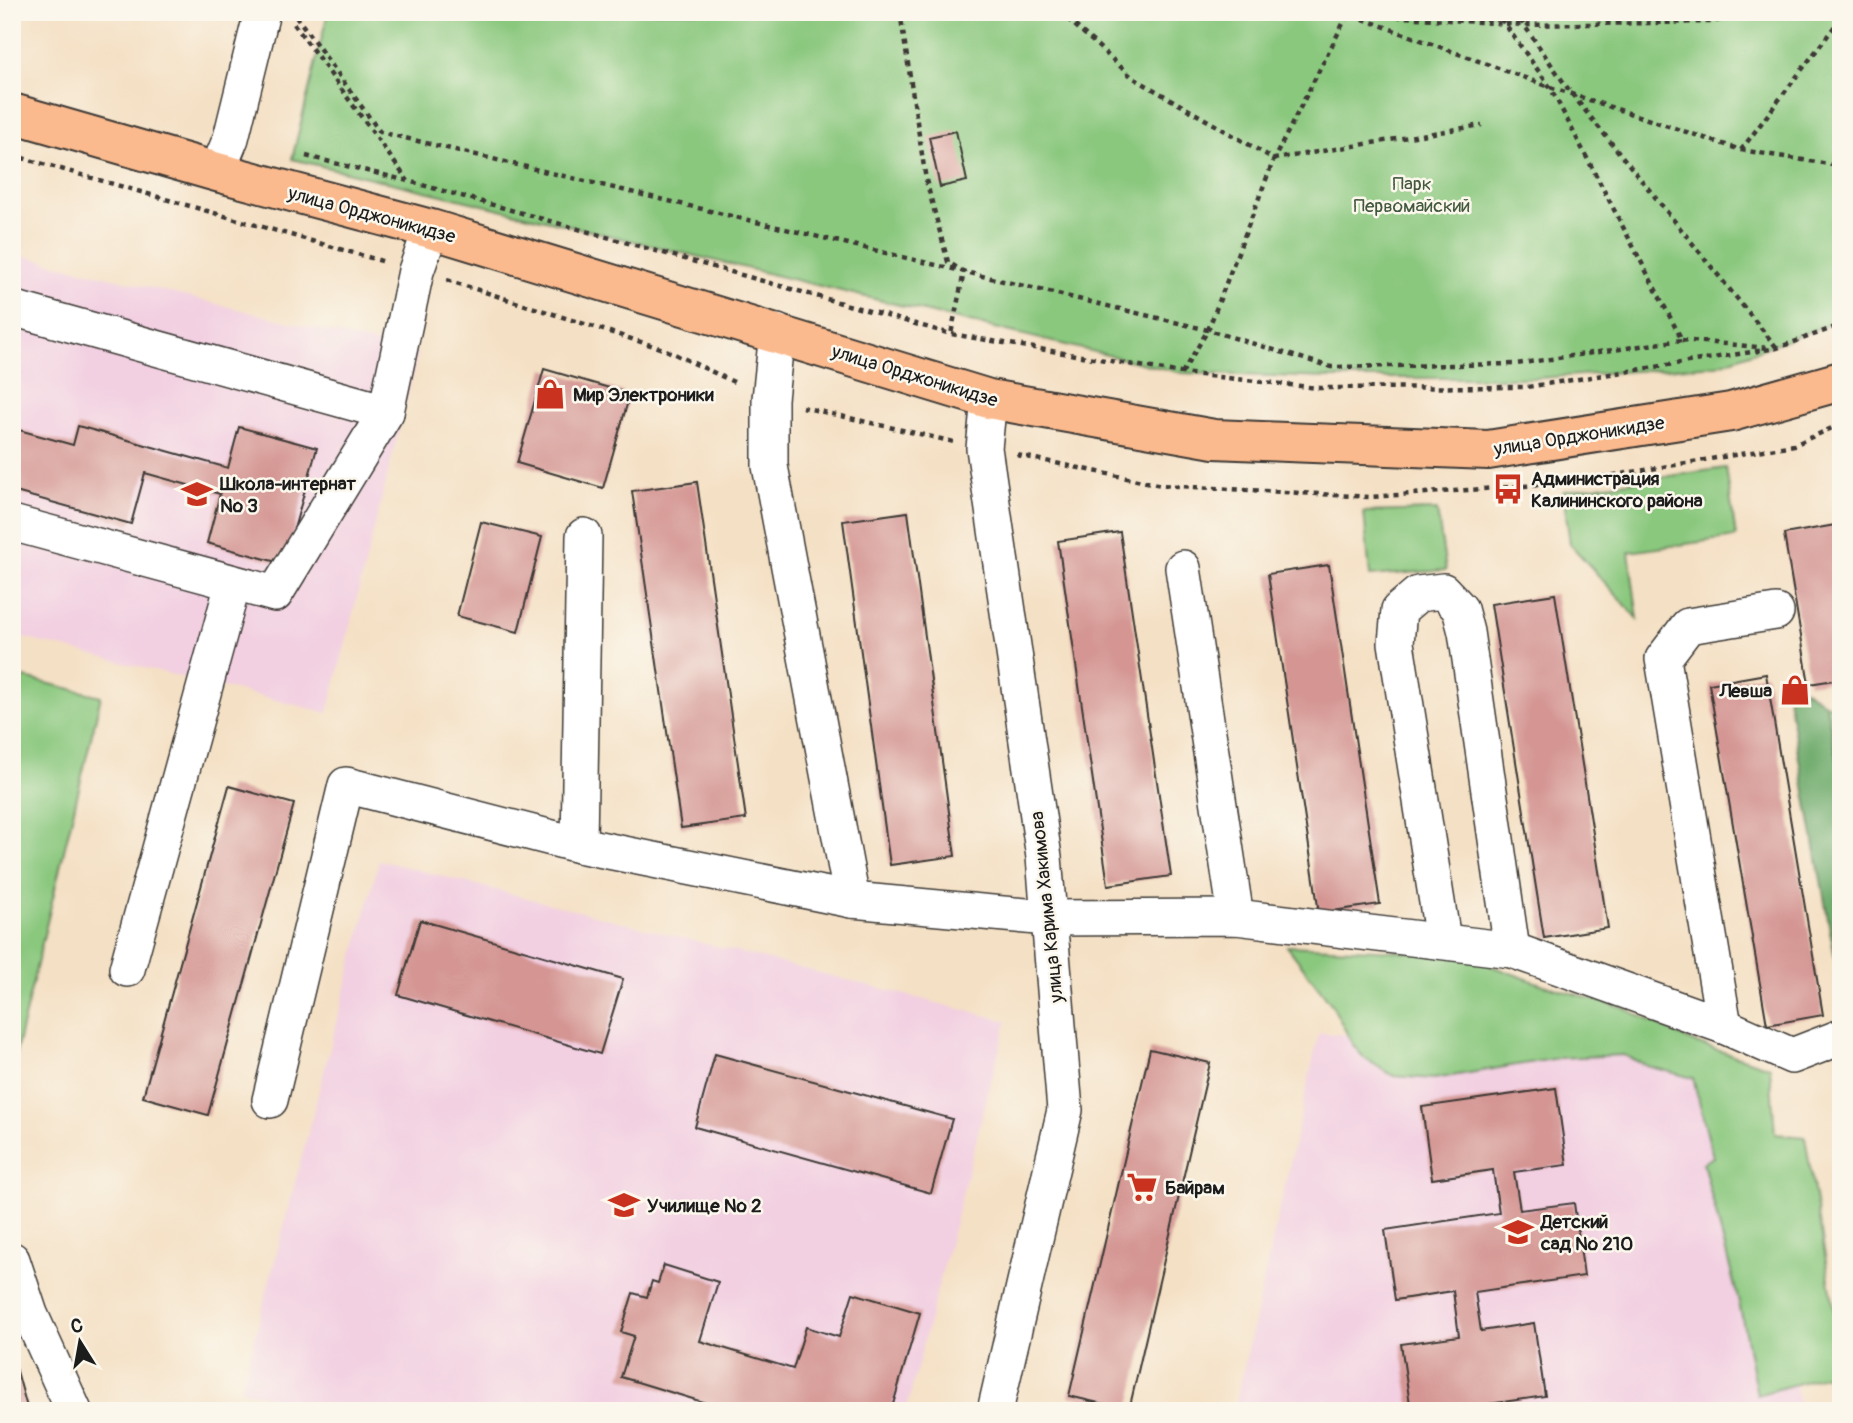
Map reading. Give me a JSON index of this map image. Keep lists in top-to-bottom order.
{
  "streets": {
    "main road": ["улица Орджоникидзе"],
    "street": ["улица Карима Хакимова"]
  },
  "crossings": [
    ["улица Орджоникидзе", "улица Карима Хакимова"]
  ],
  "parks": ["Парк Первомайский"],
  "places": {
    "shop": ["Мир Электроники", "Левша"],
    "bus stop": ["Администрация Калининского района"],
    "school or university": ["Школа-интернат № 3", "Училище № 2", "Детский сад № 210"],
    "supermarket": ["Байрам"]
  },
  "north": "top"
}
